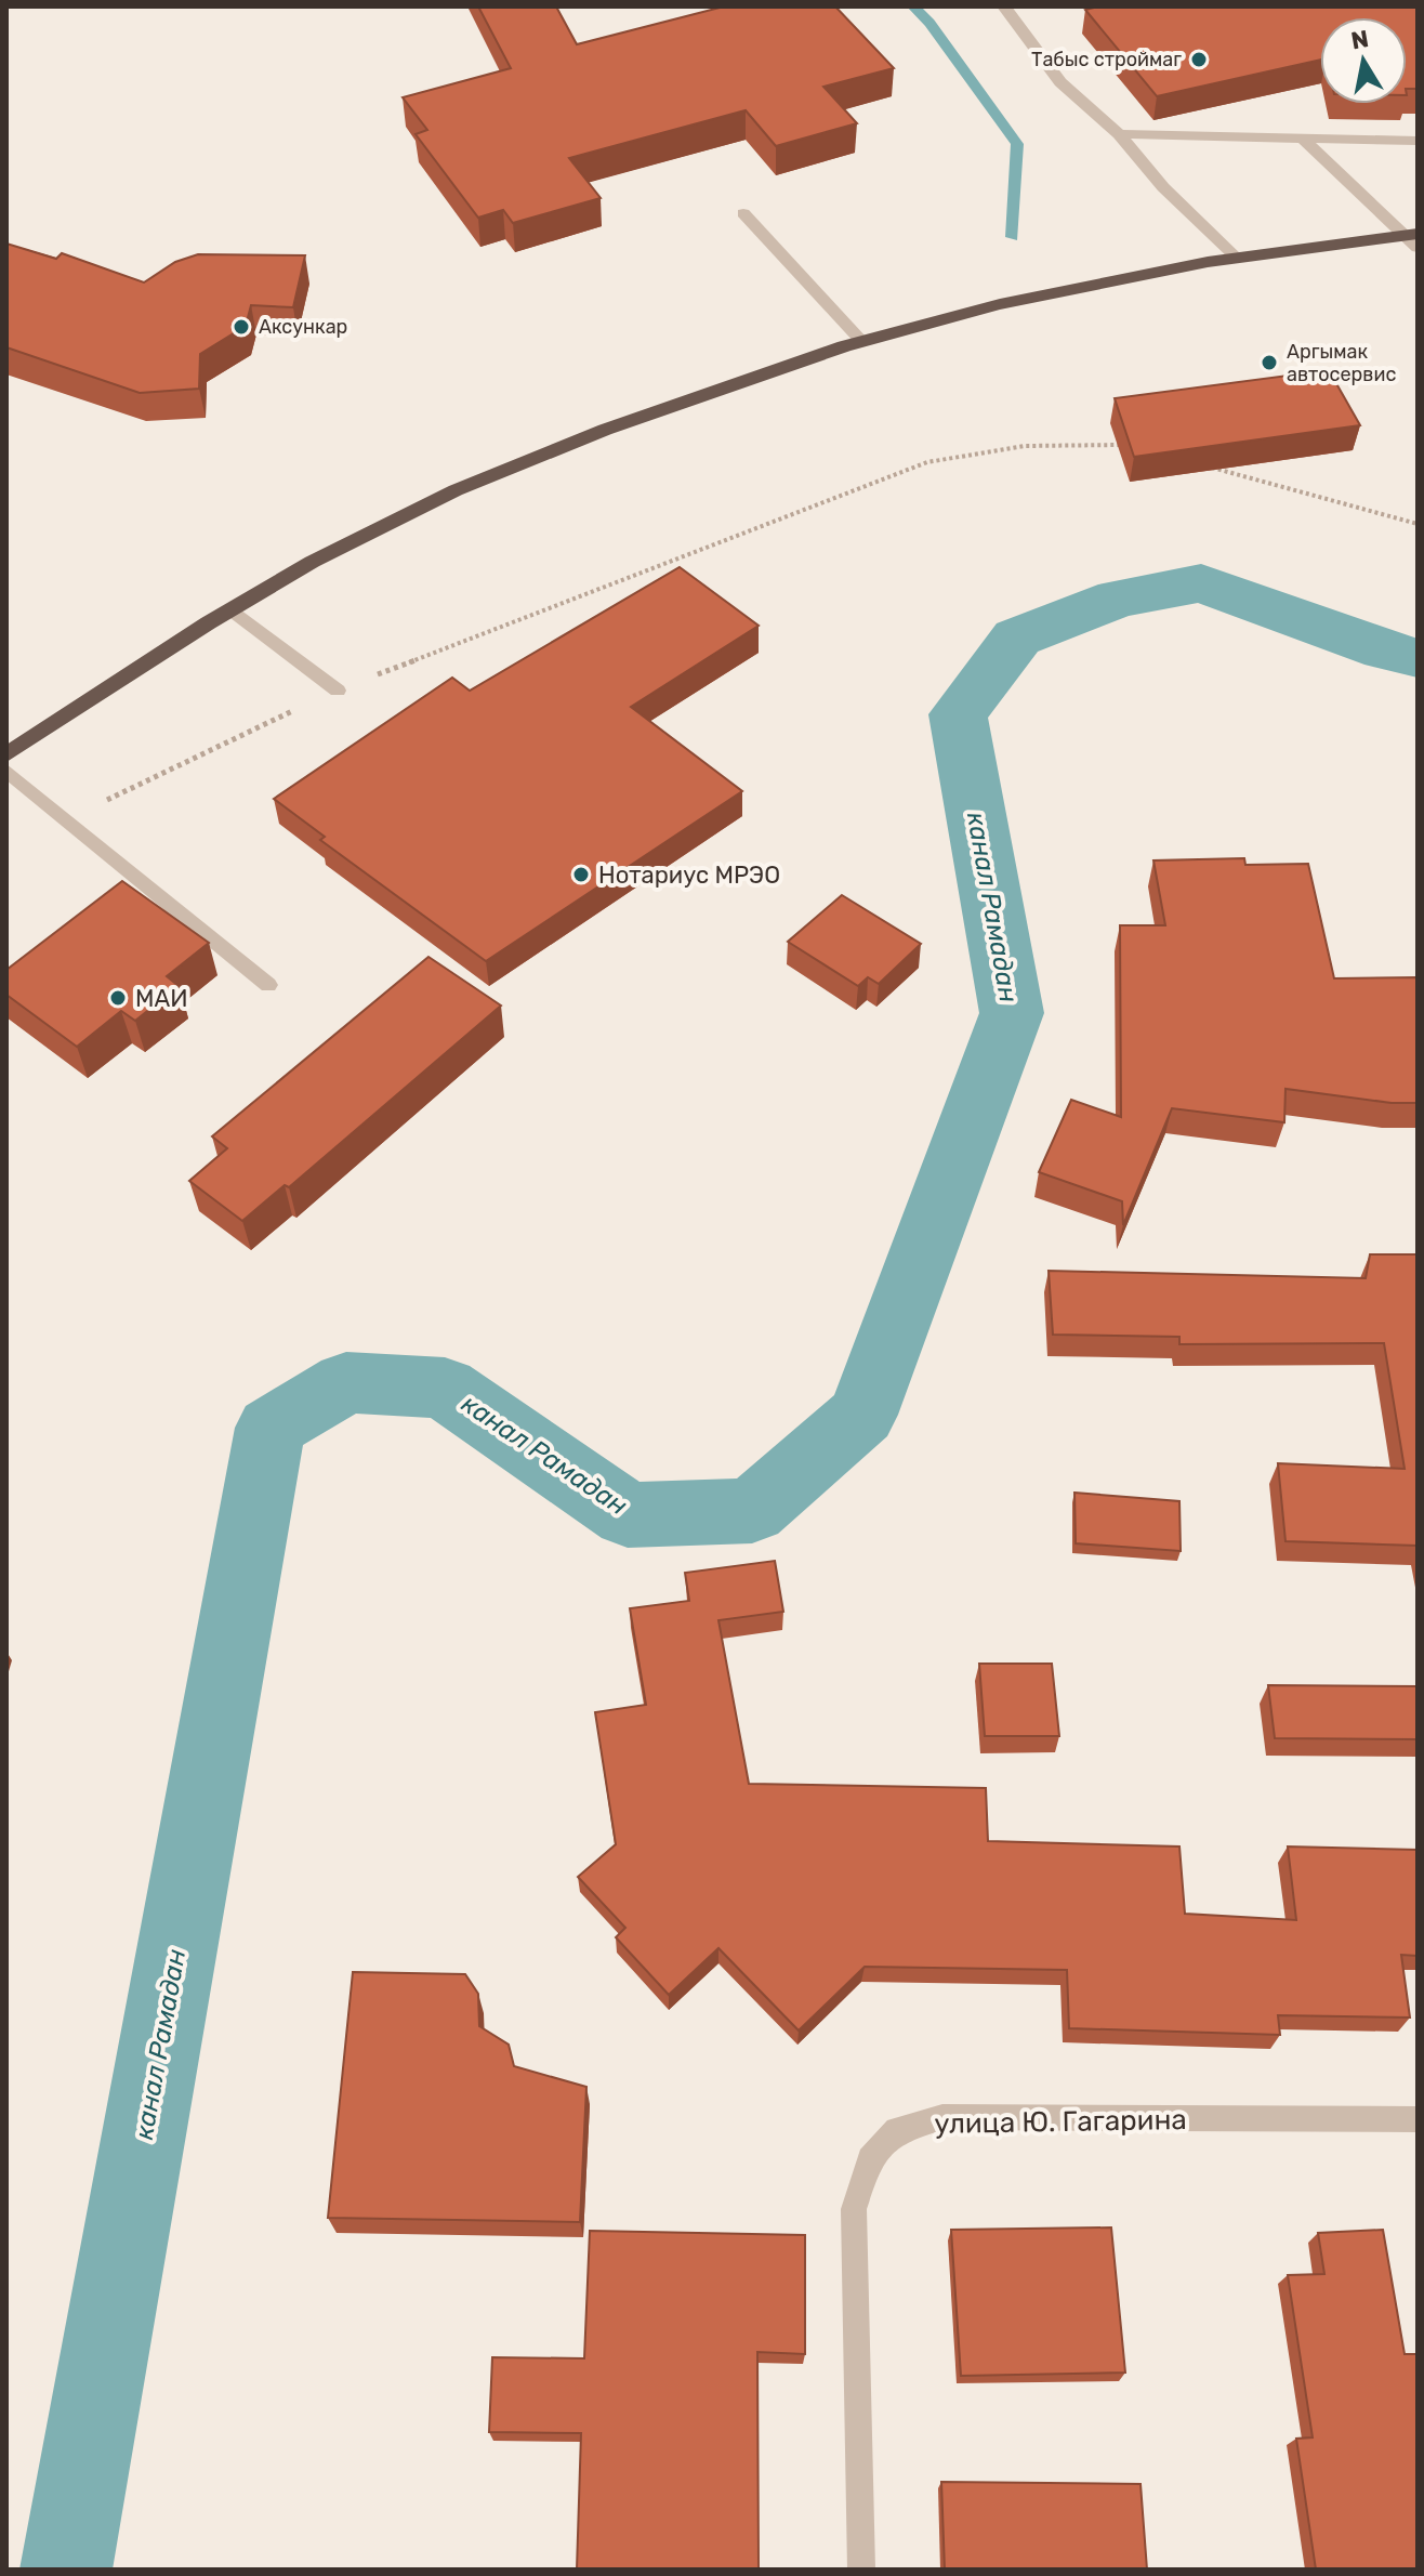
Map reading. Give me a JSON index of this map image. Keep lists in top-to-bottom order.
{
  "streets": {
    "street": ["улица Ю. Гагарина"]
  },
  "water": ["канал Рамадан"],
  "places": [
    "Табыс строймаг",
    "Аксункар",
    "Аргымак автосервис",
    "Нотариус МРЭО",
    "МАИ"
  ],
  "north": "top"
}
